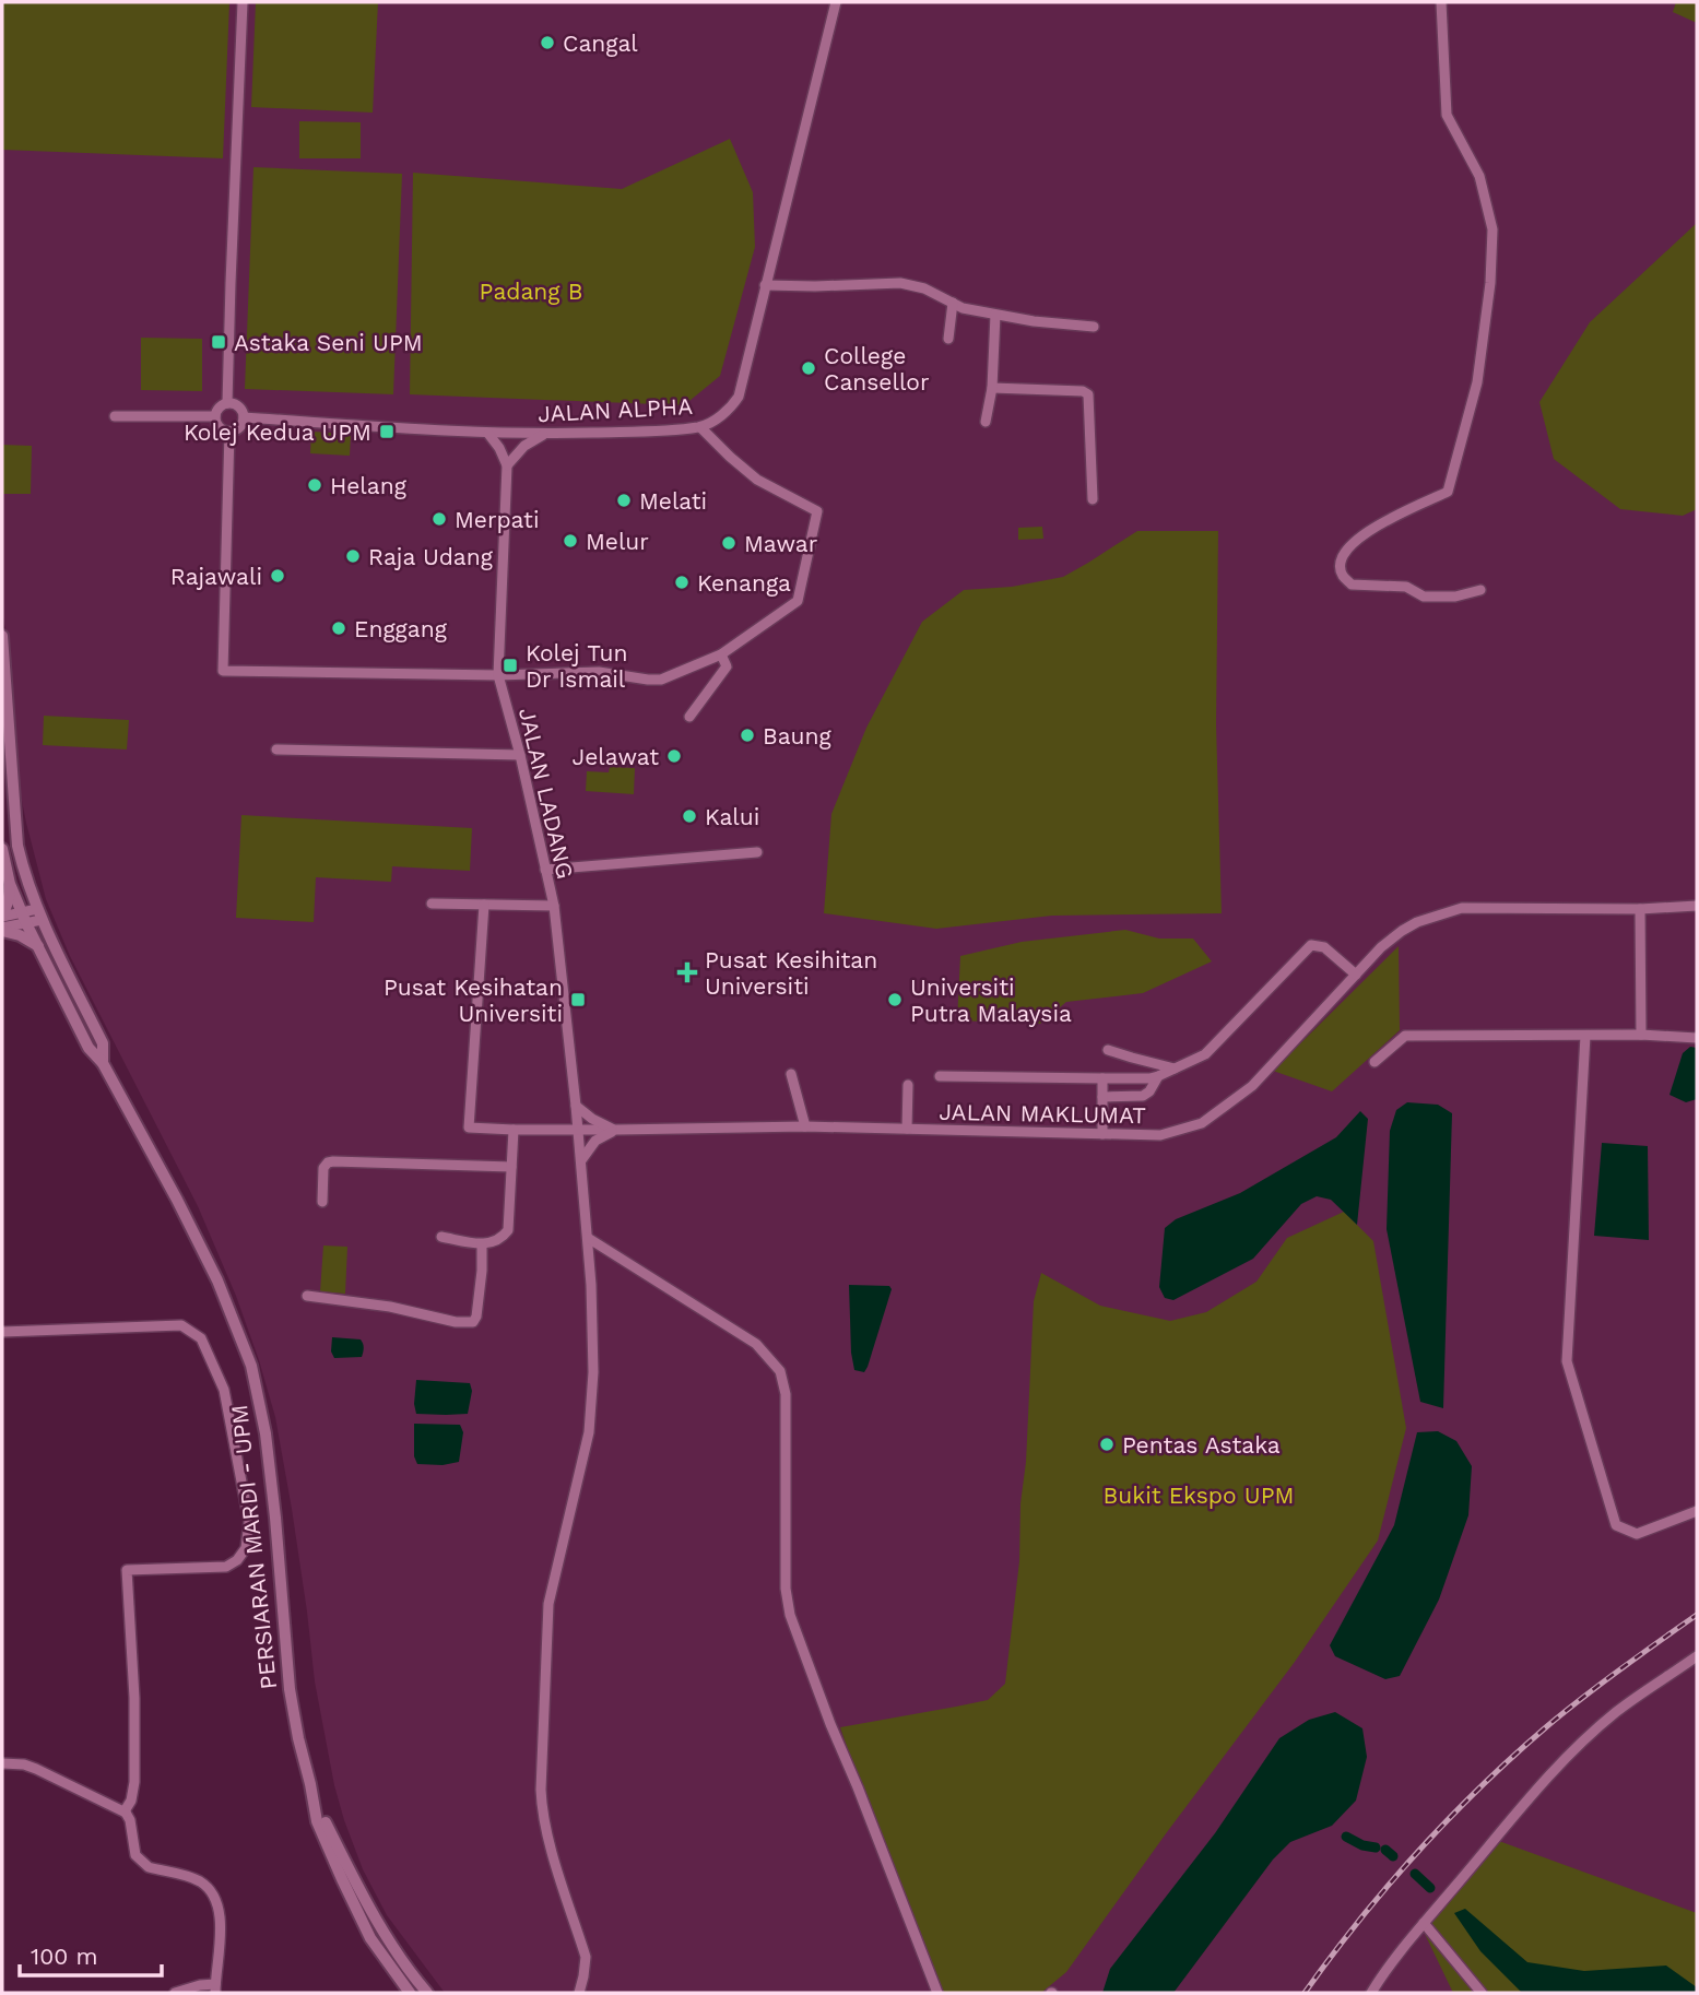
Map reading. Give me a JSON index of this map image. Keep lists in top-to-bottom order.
{
  "streets": {
    "street": [
      "JALAN ALPHA",
      "JALAN LADANG",
      "JALAN MAKLUMAT",
      "PERSIARAN MARDI - UPM"
    ]
  },
  "crossings": [
    ["JALAN LADANG", "JALAN MAKLUMAT"]
  ],
  "parks": ["Padang B", "Bukit Ekspo UPM"],
  "places": {
    "other": [
      "Cangal",
      "College Cansellor",
      "Helang",
      "Melati",
      "Merpati",
      "Melur",
      "Mawar",
      "Raja Udang",
      "Rajawali",
      "Kenanga",
      "Enggang",
      "Baung",
      "Jelawat",
      "Kalui",
      "Universiti Putra Malaysia",
      "Pentas Astaka"
    ],
    "transit": [
      "Astaka Seni UPM",
      "Kolej Kedua UPM",
      "Kolej Tun Dr Ismail",
      "Pusat Kesihatan Universiti"
    ],
    "health": ["Pusat Kesihitan Universiti"]
  },
  "scale_bar": "100 m"
}
